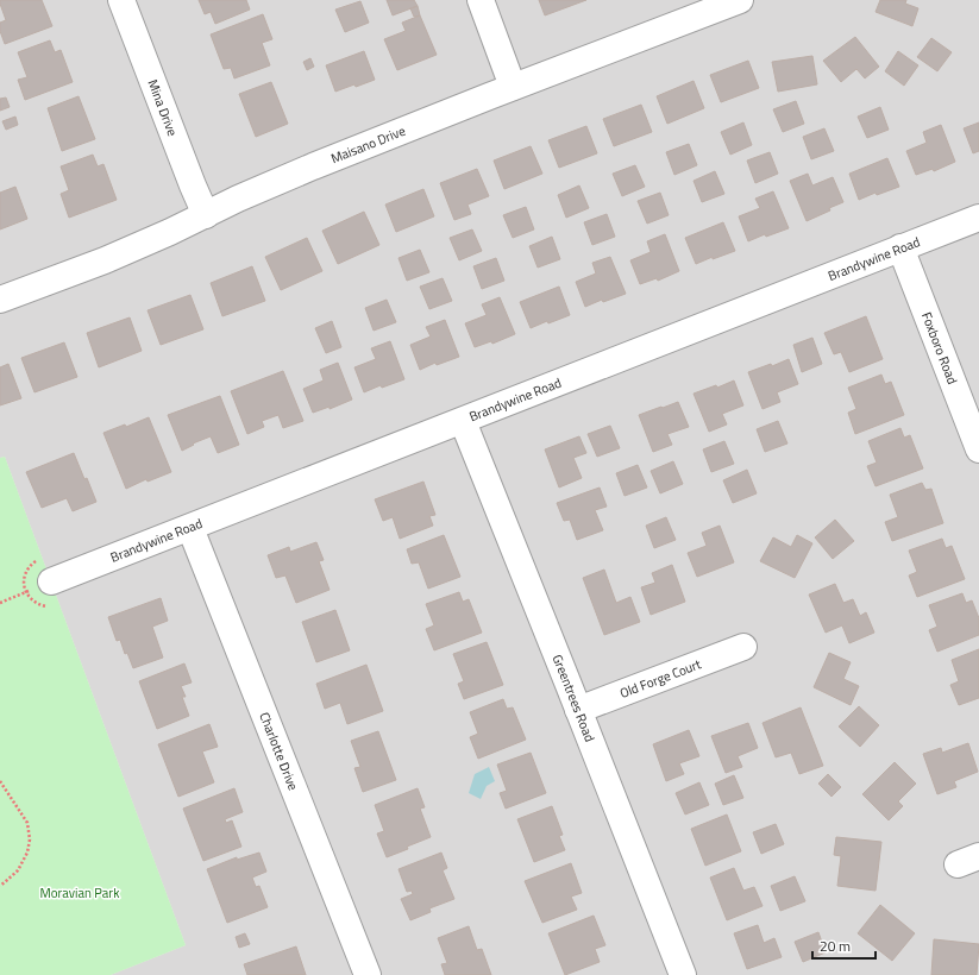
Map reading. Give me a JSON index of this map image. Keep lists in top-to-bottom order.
{
  "streets": {
    "street": [
      "Mina Drive",
      "Maisano Drive",
      "Brandywine Road",
      "Foxboro Road",
      "Old Forge Court",
      "Greentrees Road",
      "Charlotte Drive"
    ]
  },
  "crossings": [
    ["Mina Drive", "Maisano Drive"],
    ["Brandywine Road", "Foxboro Road"],
    ["Brandywine Road", "Greentrees Road"],
    ["Brandywine Road", "Charlotte Drive"],
    ["Old Forge Court", "Greentrees Road"]
  ],
  "parks": ["Moravian Park"],
  "scale_bar": "20 m"
}
